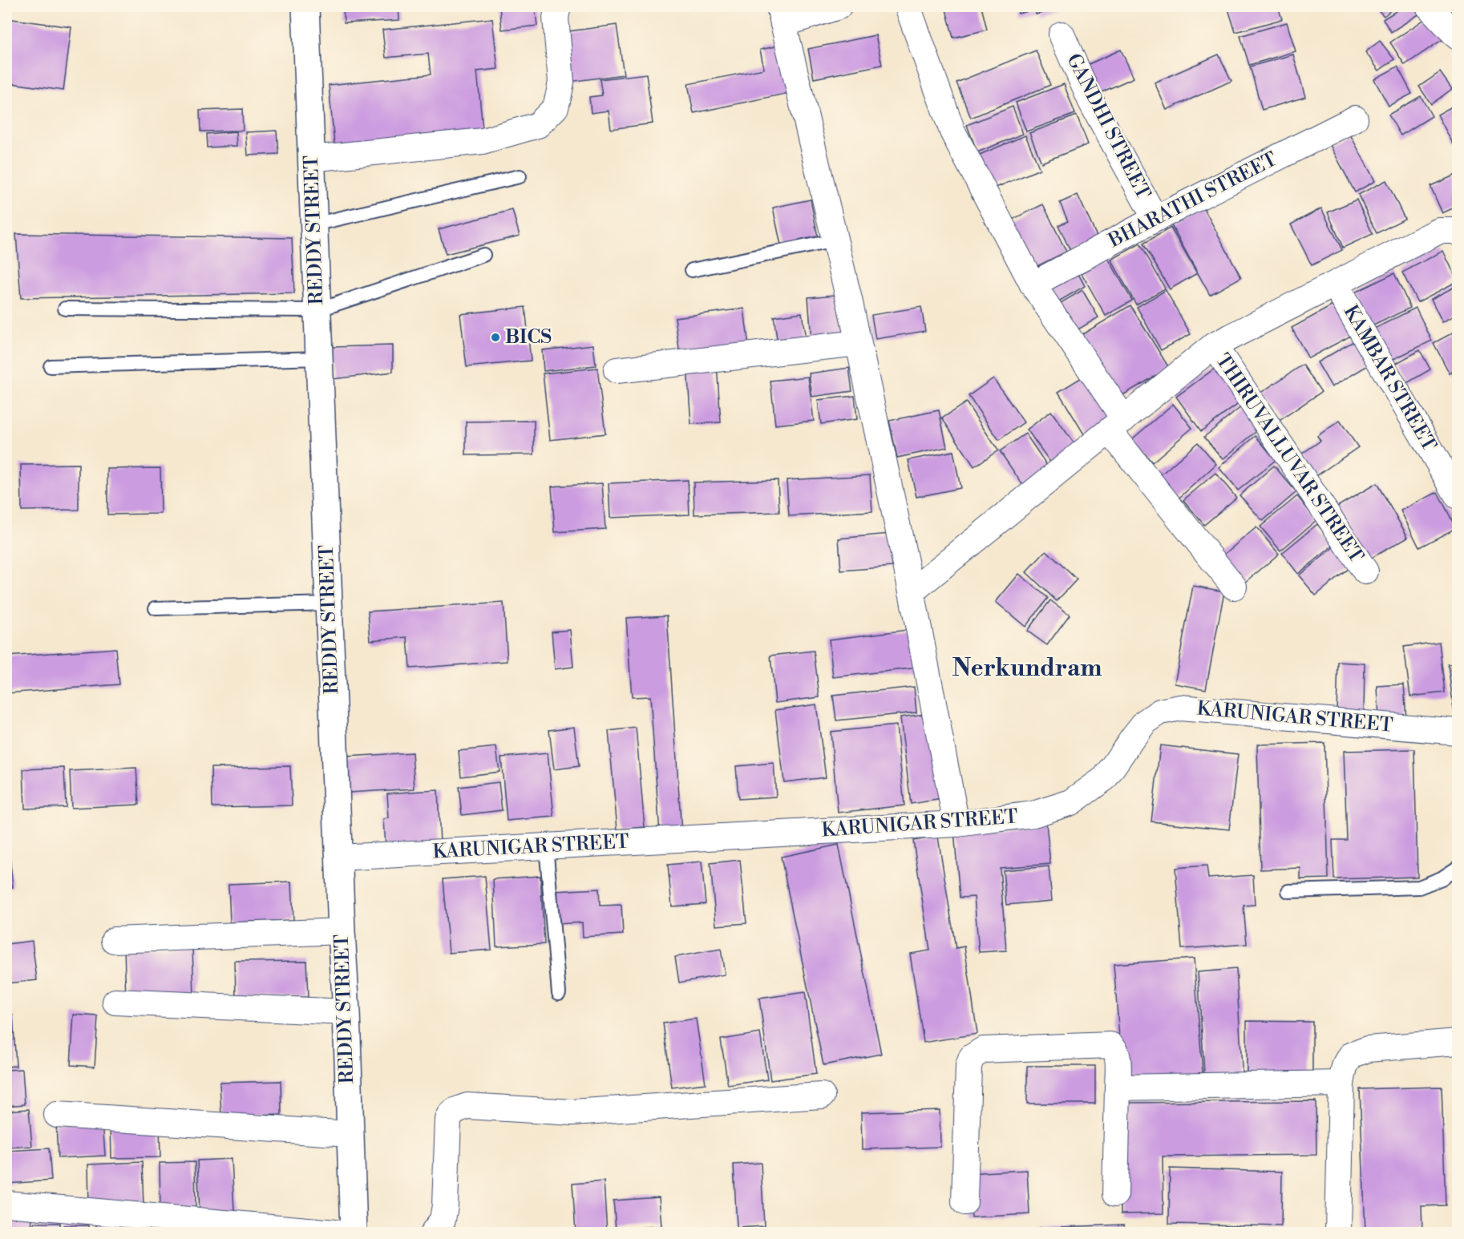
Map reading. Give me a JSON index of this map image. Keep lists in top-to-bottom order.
{
  "streets": {
    "street": [
      "GANDHI STREET",
      "BHARATHI STREET",
      "REDDY STREET",
      "KAMBAR STREET",
      "THIRUVALLUVAR STREET",
      "KARUNIGAR STREET"
    ]
  },
  "crossings": [
    ["GANDHI STREET", "BHARATHI STREET"],
    ["REDDY STREET", "KARUNIGAR STREET"]
  ],
  "districts": ["Nerkundram"],
  "places": ["BICS"]
}
